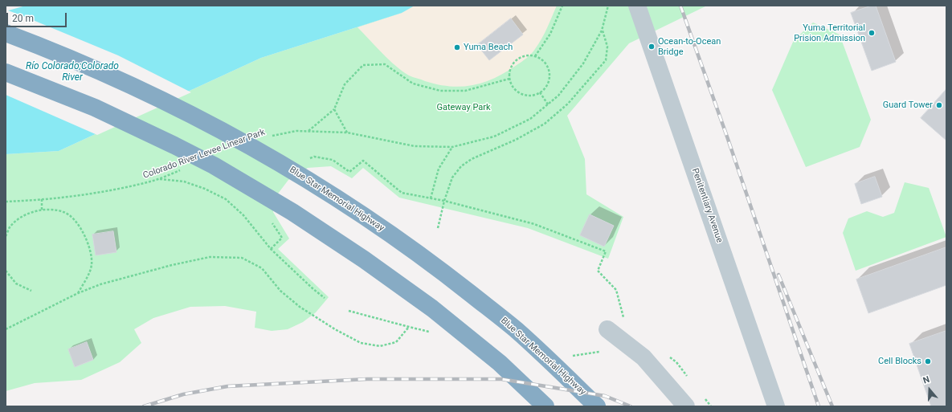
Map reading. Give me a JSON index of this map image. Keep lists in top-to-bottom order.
{
  "streets": {
    "highway": ["Blue Star Memorial Highway"],
    "street": ["Penitentiary Avenue"],
    "path": ["Colorado River Levee Linear Park"]
  },
  "water": ["Río Colorado;Colorado River"],
  "parks": ["Gateway Park"],
  "places": [
    "Yuma Territorial Prision Admission",
    "Ocean-to-Ocean Bridge",
    "Yuma Beach",
    "Guard Tower",
    "Cell Blocks"
  ],
  "scale_bar": "20 m",
  "north": "top"
}
